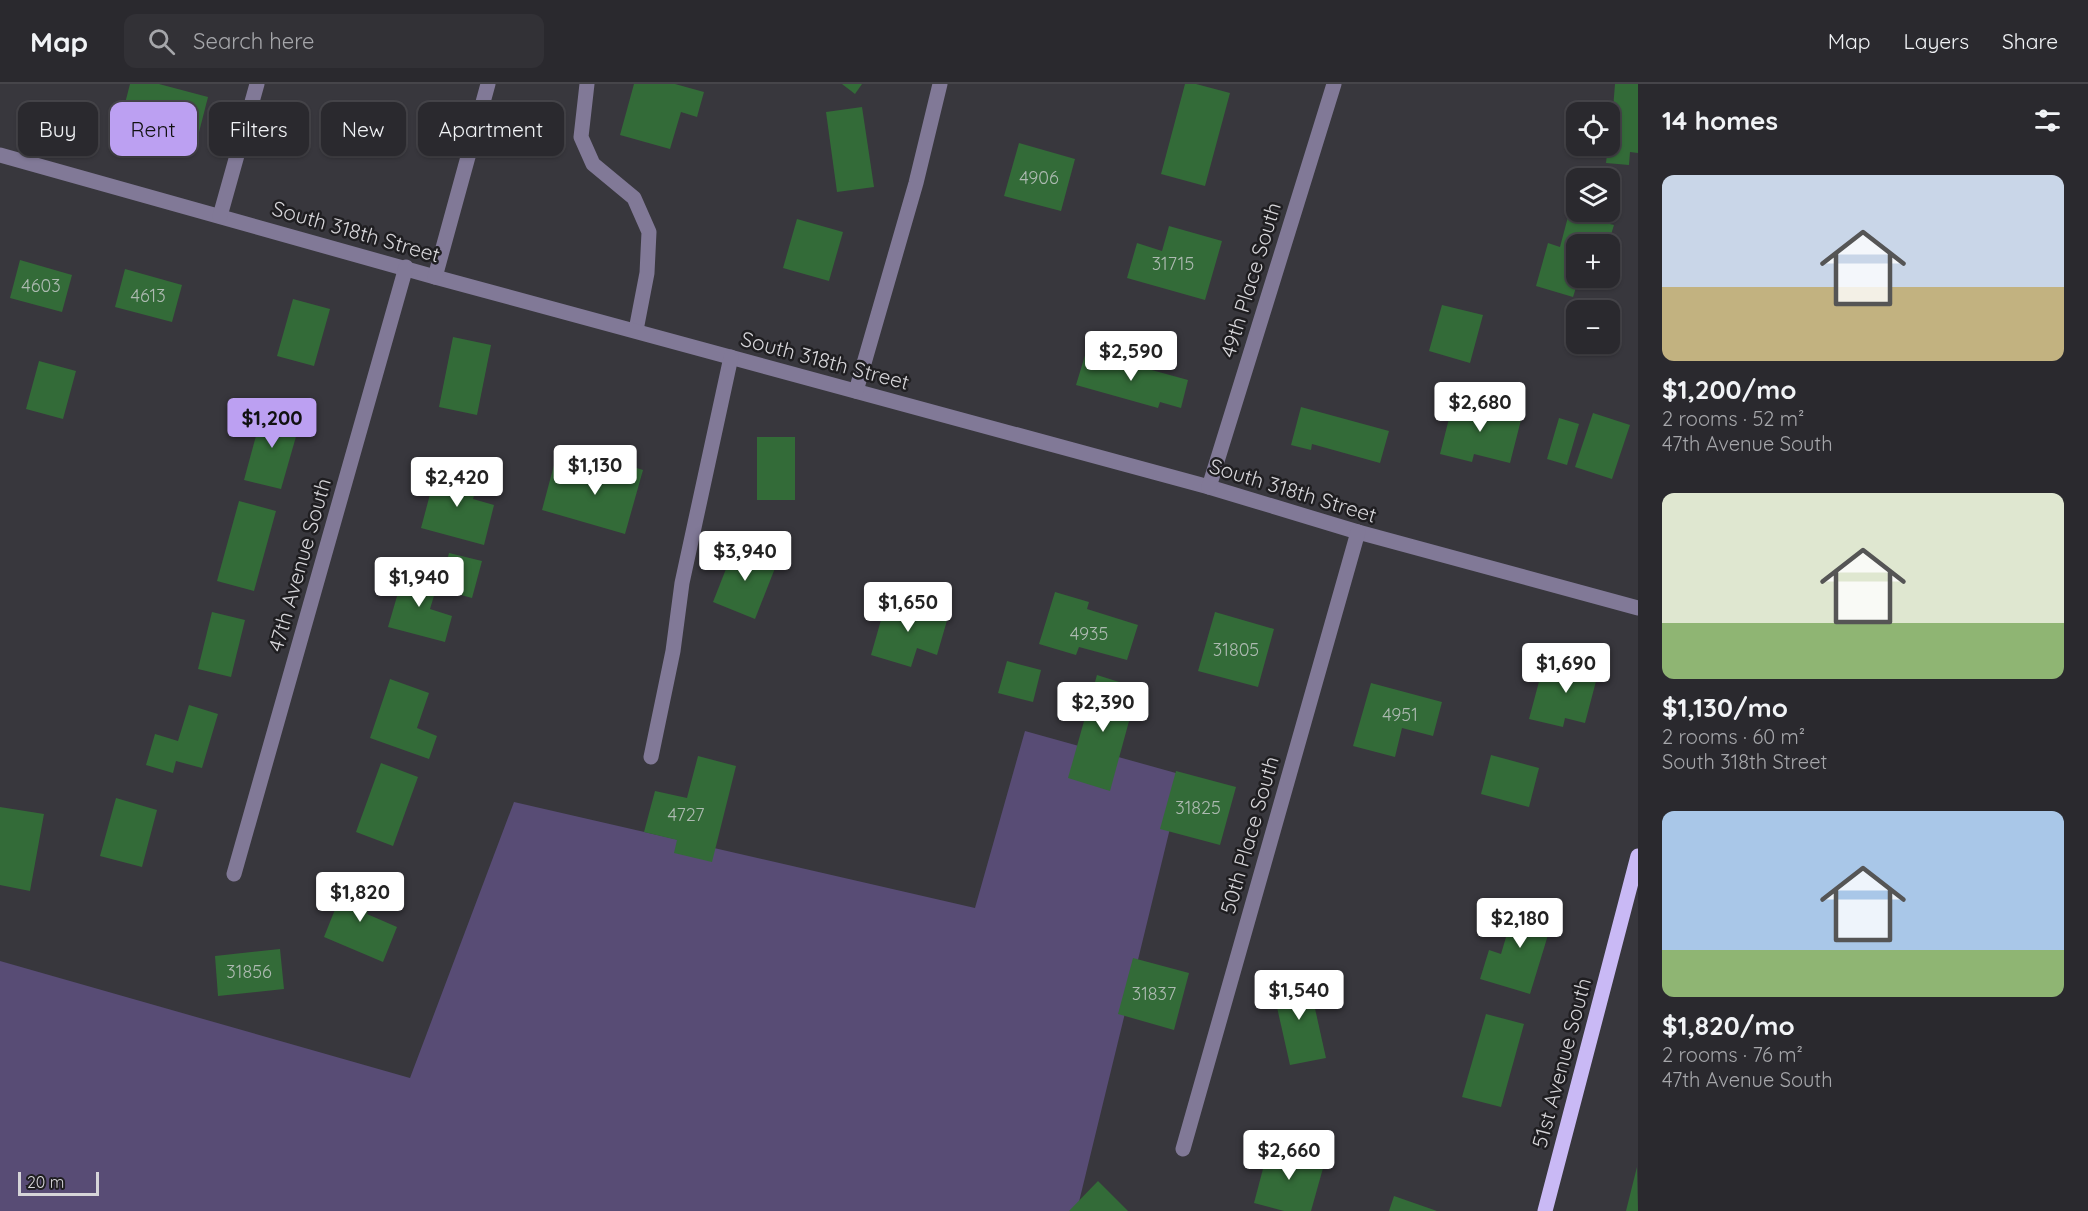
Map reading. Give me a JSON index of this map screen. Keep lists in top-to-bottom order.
{
  "streets": {
    "main road": ["51st Avenue South"],
    "street": [
      "South 318th Street",
      "49th Place South",
      "47th Avenue South",
      "50th Place South"
    ]
  },
  "crossings": [
    ["South 318th Street", "49th Place South"],
    ["South 318th Street", "47th Avenue South"],
    ["South 318th Street", "50th Place South"]
  ],
  "house_numbers": [
    "4906",
    "31715",
    "4603",
    "4613",
    "4935",
    "31805",
    "4951",
    "31825",
    "4727",
    "31856",
    "31837"
  ],
  "scale_bar": "20 m",
  "page": {
    "header": "Map",
    "search": "Search here",
    "nav": ["Map", "Layers", "Share"],
    "heading": "14 homes",
    "map_buttons": ["+", "−"],
    "chip": [
      "Buy",
      "Rent",
      "Filters",
      "New",
      "Apartment"
    ],
    "list": [
      {
        "name": "$1,200/mo",
        "note": "2 rooms · 52 m² · 47th Avenue South"
      },
      {
        "name": "$1,130/mo",
        "note": "2 rooms · 60 m² · South 318th Street"
      },
      {
        "name": "$1,820/mo",
        "note": "2 rooms · 76 m² · 47th Avenue South"
      }
    ],
    "price": [
      "$2,590",
      "$2,680",
      "$1,200",
      "$1,130",
      "$2,420",
      "$3,940",
      "$1,940",
      "$1,650",
      "$1,690",
      "$2,390",
      "$1,820",
      "$2,180",
      "$1,540",
      "$2,660"
    ],
    "scale": "20 m"
  }
}
